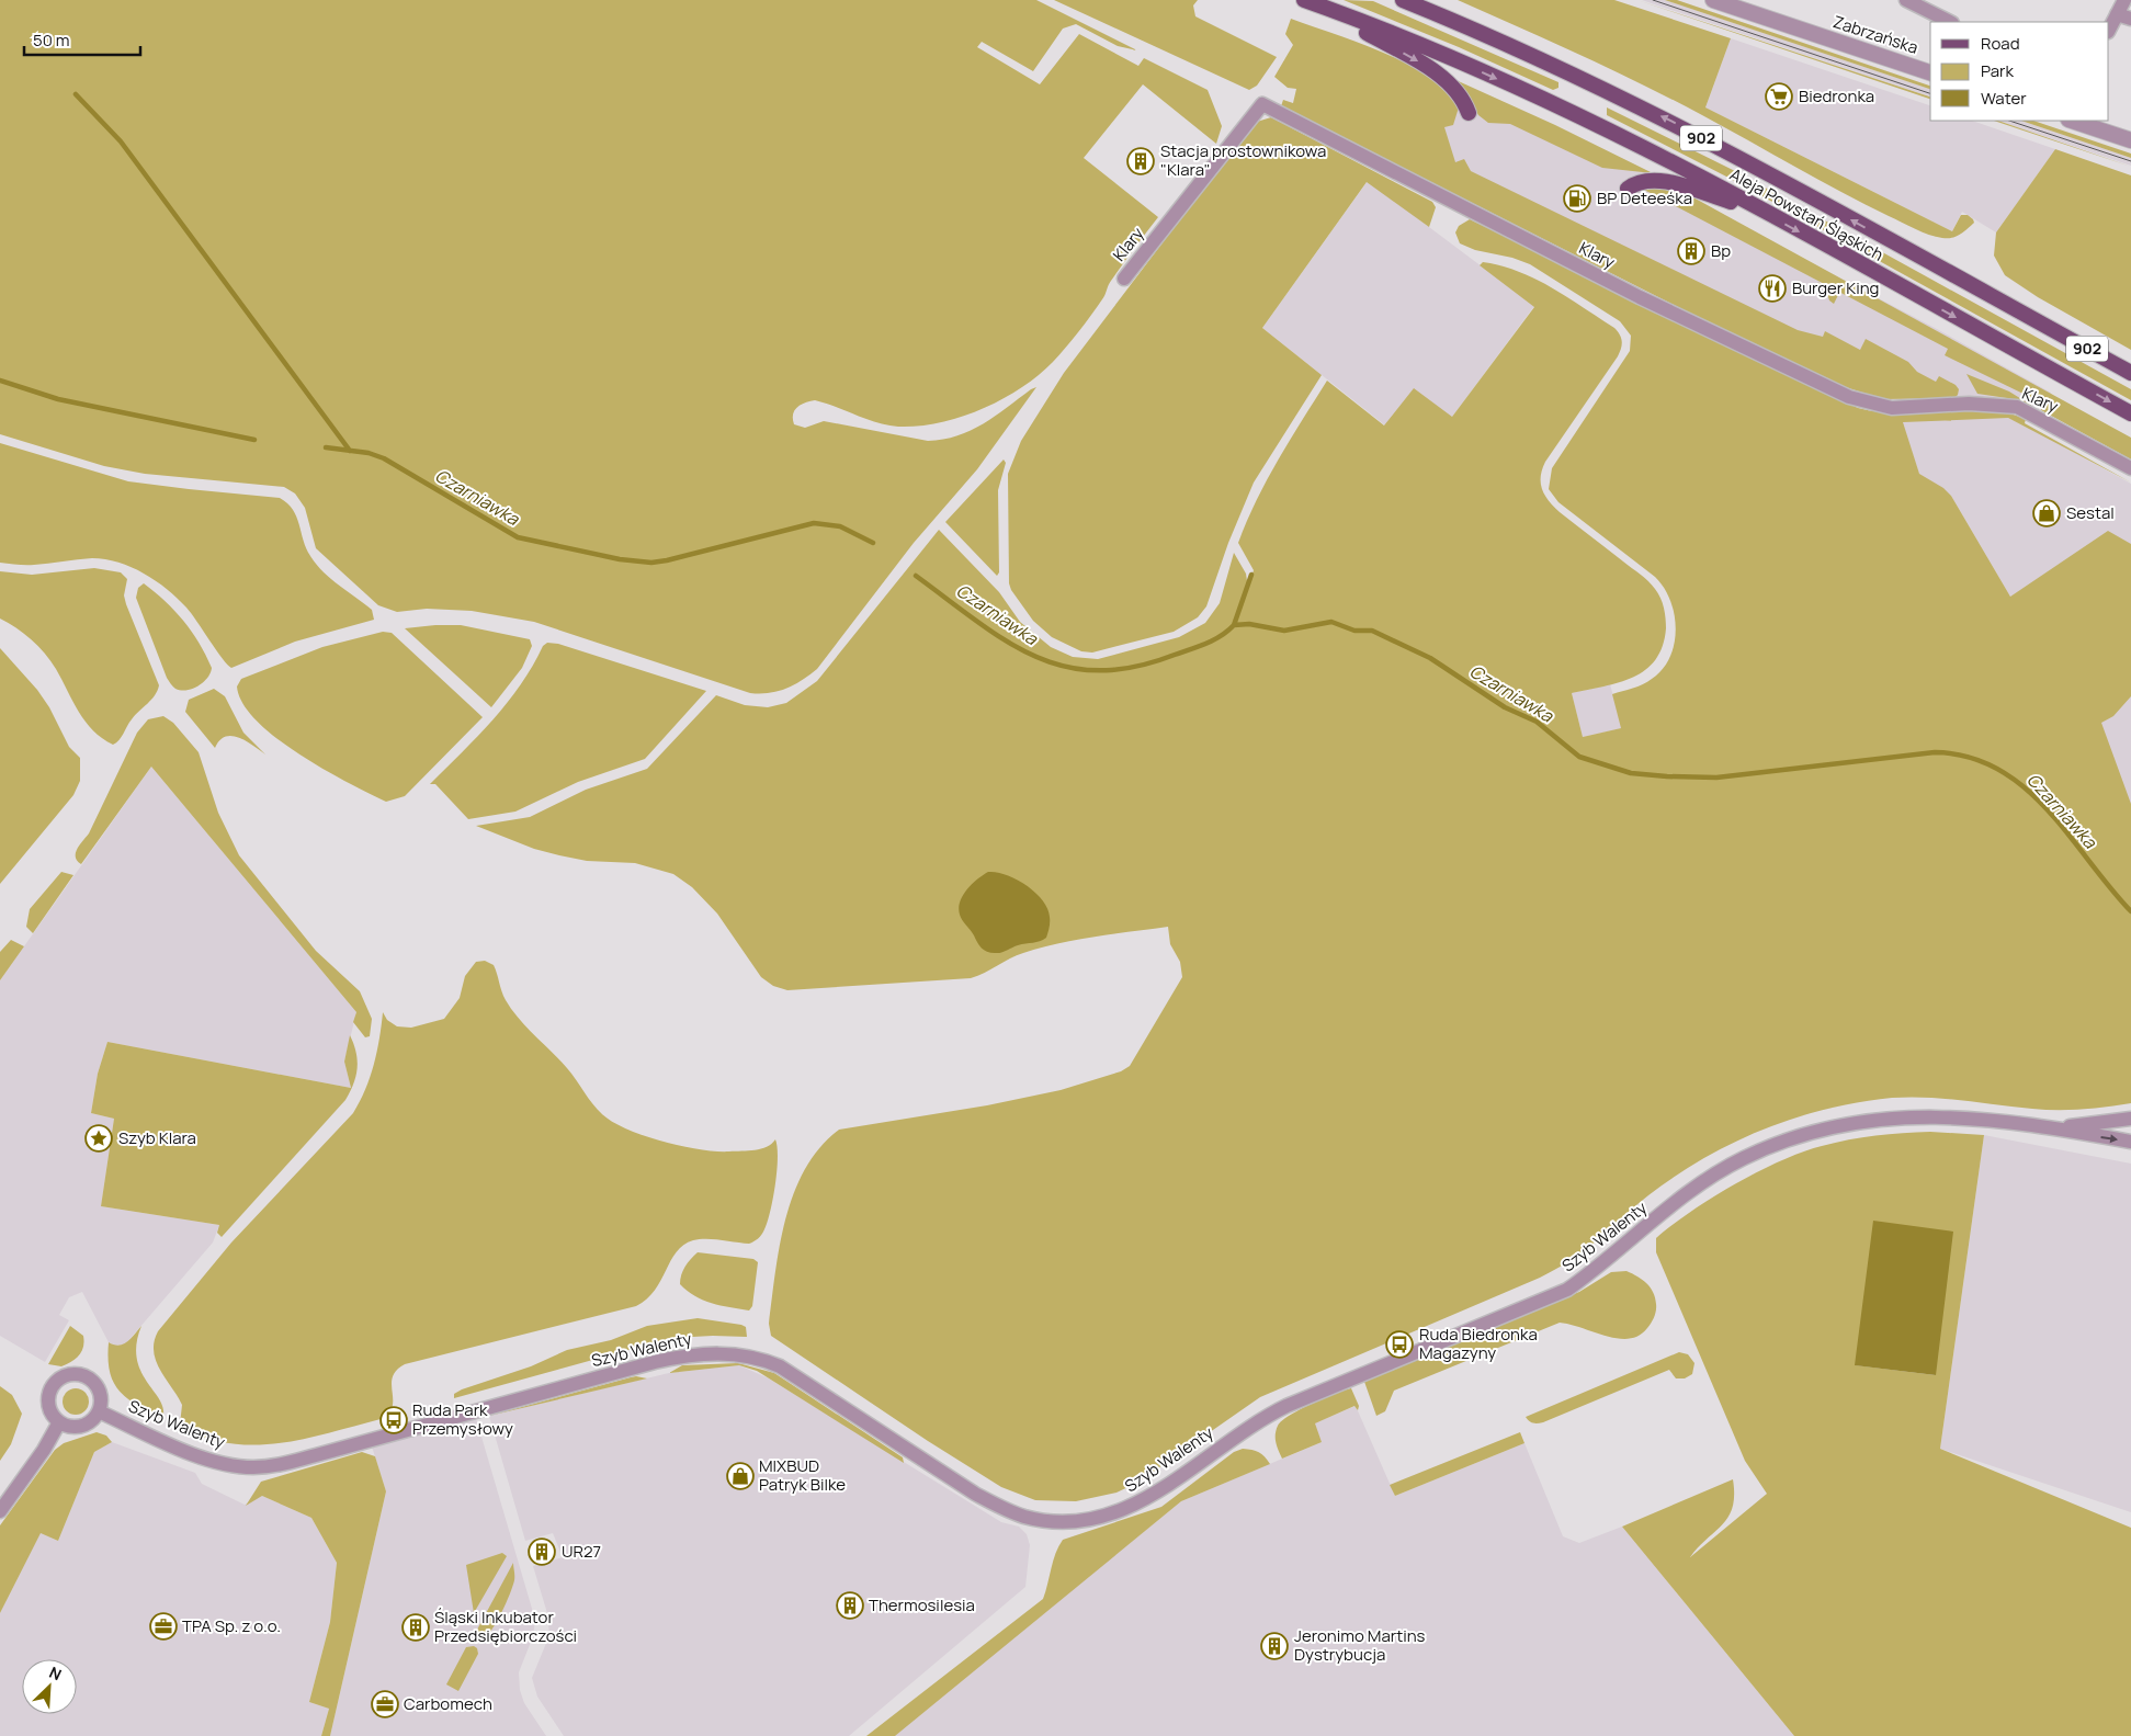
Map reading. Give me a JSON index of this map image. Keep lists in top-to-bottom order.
{
  "streets": {
    "main road": ["902", "Aleja Powstań Śląskich"],
    "street": ["Zabrzańska", "Klary", "Szyb Walenty"]
  },
  "water": ["Czarniawka"],
  "places": {
    "supermarket": ["Biedronka"],
    "building": [
      "Stacja prostownikowa \"Klara\"",
      "Bp",
      "UR27",
      "Thermosilesia",
      "Śląski Inkubator Przedsiębiorczości",
      "Jeronimo Martins Dystrybucja"
    ],
    "fuel station": ["BP Deteeśka"],
    "restaurant": ["Burger King"],
    "shop": ["Sestal", "MIXBUD Patryk Bilke"],
    "place": ["Szyb Klara"],
    "bus stop": ["Ruda Biedronka Magazyny", "Ruda Park Przemysłowy"],
    "office": ["TPA Sp. z o.o.", "Carbomech"]
  },
  "legend": ["Road", "Park", "Water"],
  "scale_bar": "50 m",
  "north": "top right"
}
